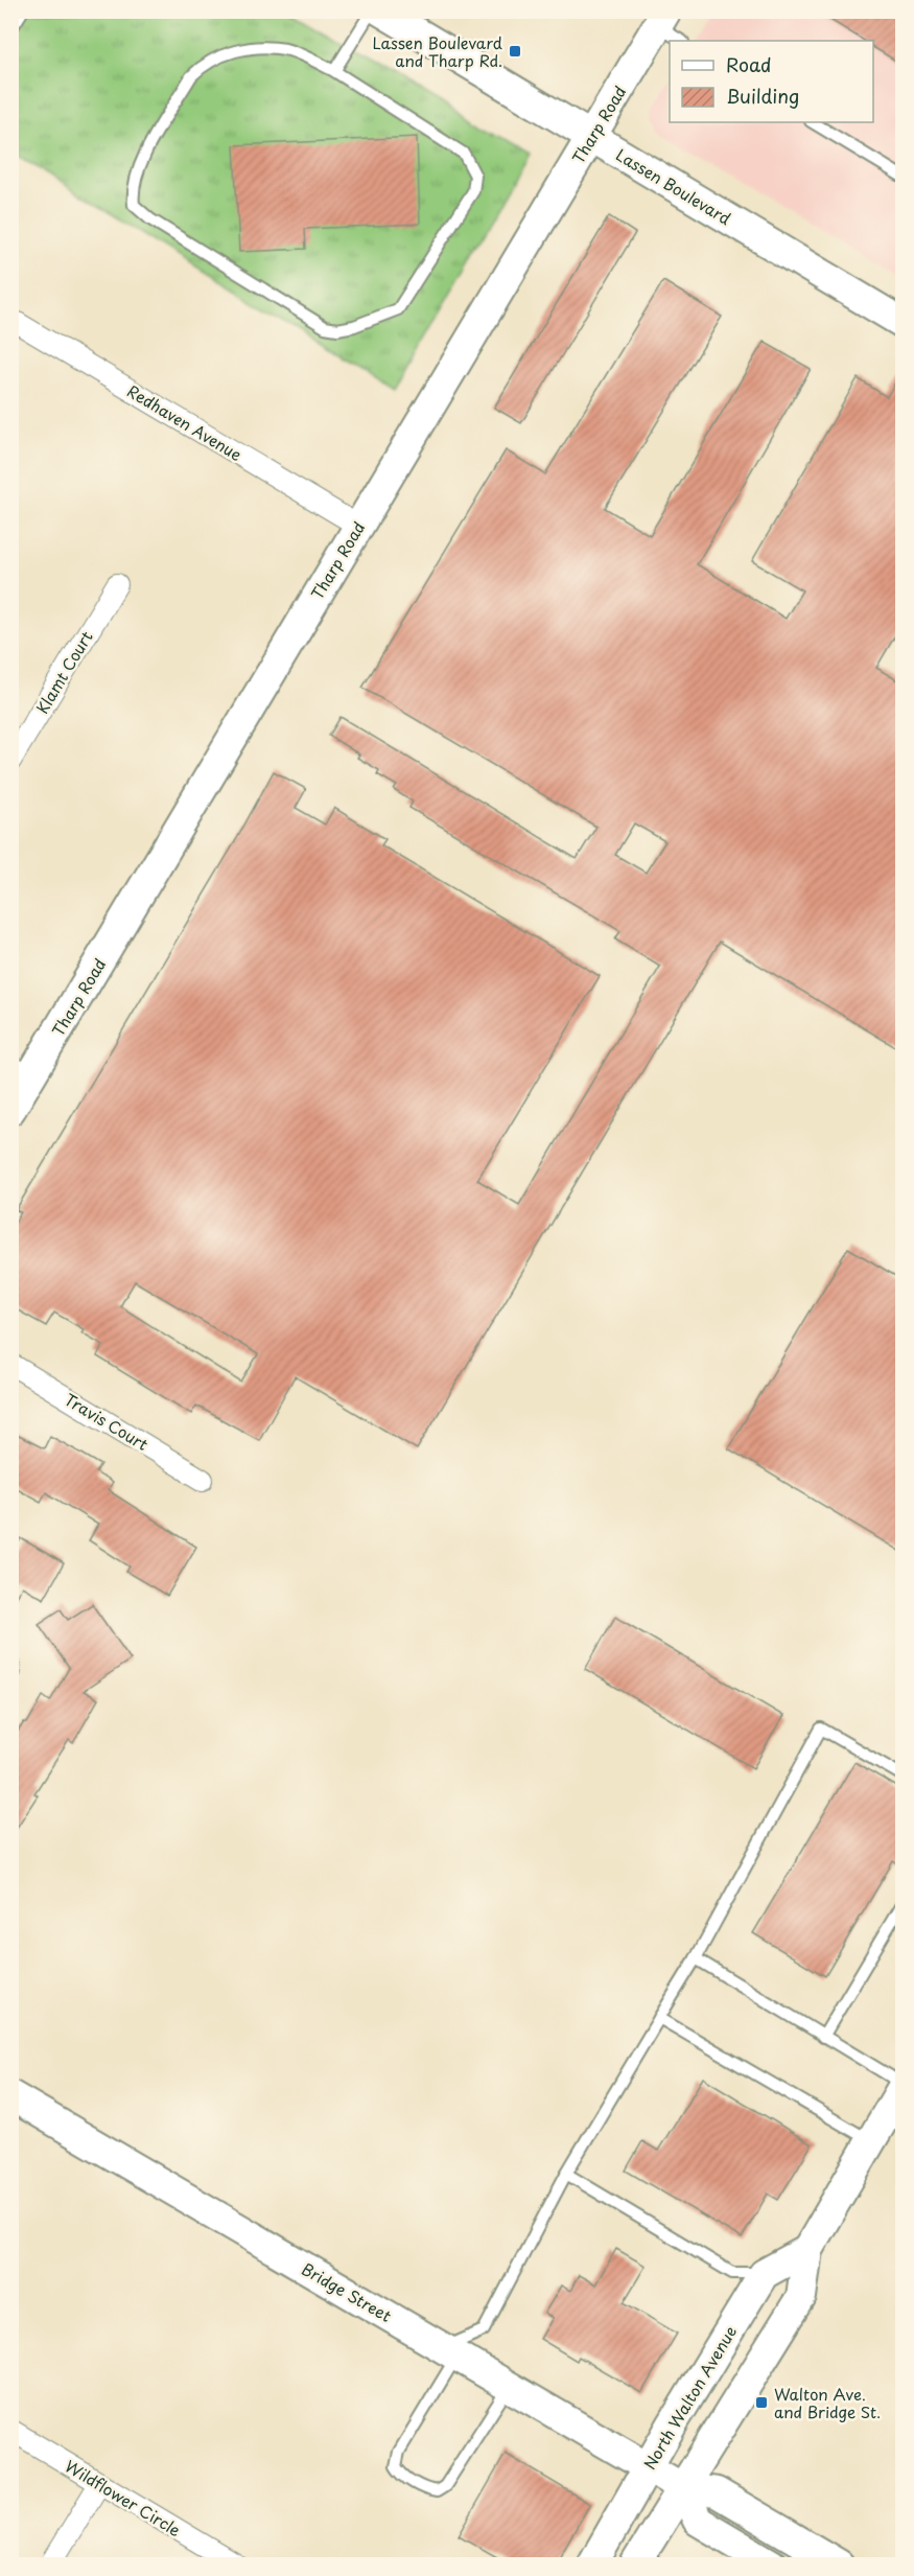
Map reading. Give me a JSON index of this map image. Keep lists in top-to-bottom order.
{
  "streets": {
    "street": [
      "Tharp Road",
      "Lassen Boulevard",
      "Redhaven Avenue",
      "Klamt Court",
      "Travis Court",
      "Bridge Street",
      "North Walton Avenue",
      "Wildflower Circle"
    ]
  },
  "crossings": [
    ["Tharp Road", "Lassen Boulevard"],
    ["Tharp Road", "Redhaven Avenue"],
    ["Bridge Street", "North Walton Avenue"]
  ],
  "places": {
    "transit": ["Lassen Boulevard and Tharp Rd.", "Walton Ave. and Bridge St."]
  },
  "legend": ["Road", "Building"]
}
